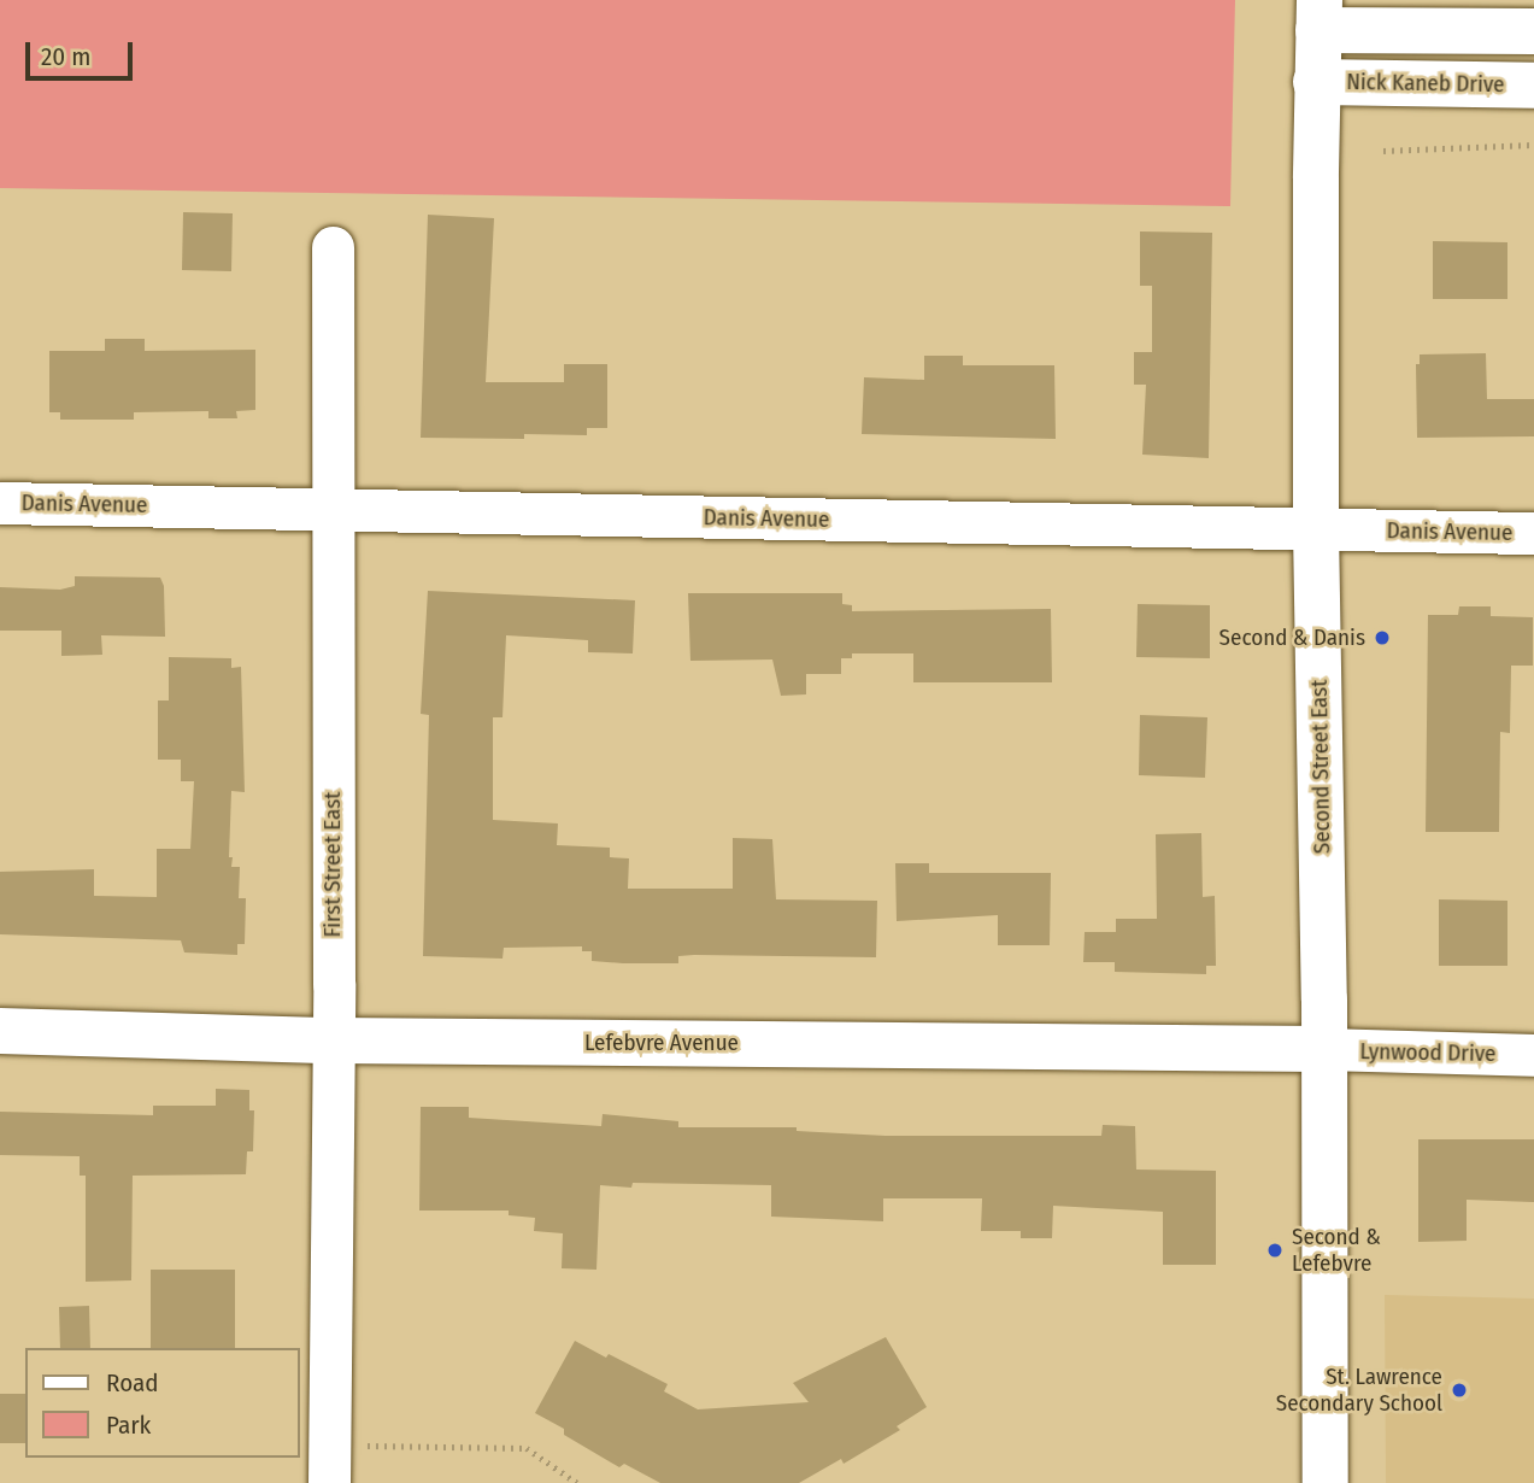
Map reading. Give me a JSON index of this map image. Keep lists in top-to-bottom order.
{
  "streets": {
    "street": [
      "Nick Kaneb Drive",
      "Danis Avenue",
      "Second Street East",
      "First Street East",
      "Lefebvre Avenue",
      "Lynwood Drive"
    ]
  },
  "crossings": [
    ["Nick Kaneb Drive", "Second Street East"],
    ["Danis Avenue", "Second Street East"],
    ["Danis Avenue", "First Street East"],
    ["Second Street East", "Lefebvre Avenue"],
    ["Second Street East", "Lynwood Drive"],
    ["First Street East", "Lefebvre Avenue"],
    ["Lefebvre Avenue", "Lynwood Drive"]
  ],
  "places": ["Second & Danis", "Second & Lefebvre", "St. Lawrence Secondary School"],
  "legend": ["Road", "Park"],
  "scale_bar": "20 m"
}
